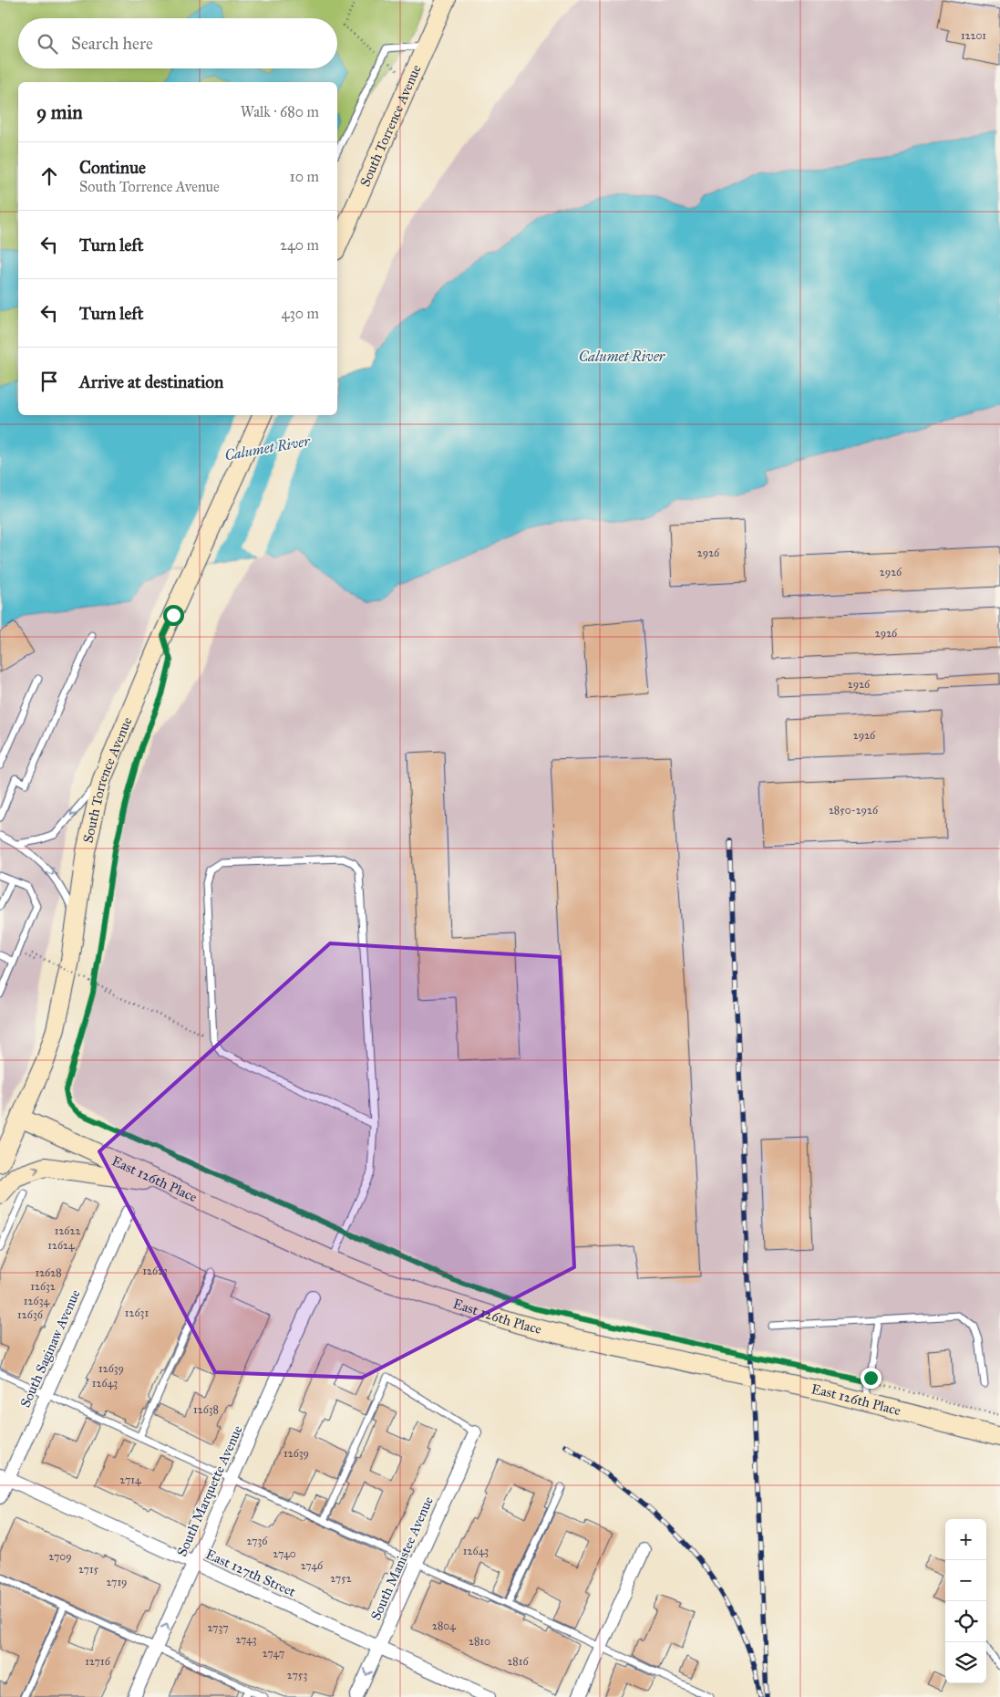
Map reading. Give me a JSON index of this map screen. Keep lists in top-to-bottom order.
{
  "streets": {
    "main road": ["South Torrence Avenue", "East 126th Place"],
    "street": [
      "South Saginaw Avenue",
      "South Marquette Avenue",
      "South Manistee Avenue",
      "East 127th Street"
    ]
  },
  "crossings": [
    ["South Torrence Avenue", "East 126th Place"],
    ["South Saginaw Avenue", "East 127th Street"],
    ["South Marquette Avenue", "East 127th Street"],
    ["South Manistee Avenue", "East 127th Street"]
  ],
  "water": ["Calumet River"],
  "house_numbers": [
    "12201",
    "2926",
    "2926",
    "2926",
    "2926",
    "2926",
    "2850-2926",
    "12622",
    "12624",
    "12623",
    "12628",
    "12632",
    "12634",
    "12631",
    "12636",
    "12639",
    "12643",
    "12638",
    "12639",
    "2714",
    "2736",
    "12643",
    "2740",
    "2709",
    "2746",
    "2715",
    "2752",
    "2719",
    "2804",
    "2737",
    "2743",
    "2810",
    "2747",
    "12716",
    "2816",
    "2753"
  ],
  "page": {
    "search": "Search here",
    "heading": ["9 min", "Walk · 680 m"],
    "list": [
      ["Continue", "South Torrence Avenue", "10 m"],
      ["Turn left", "240 m"],
      ["Turn left", "430 m"],
      "Arrive at destination"
    ],
    "map_buttons": ["+", "−"]
  }
}
